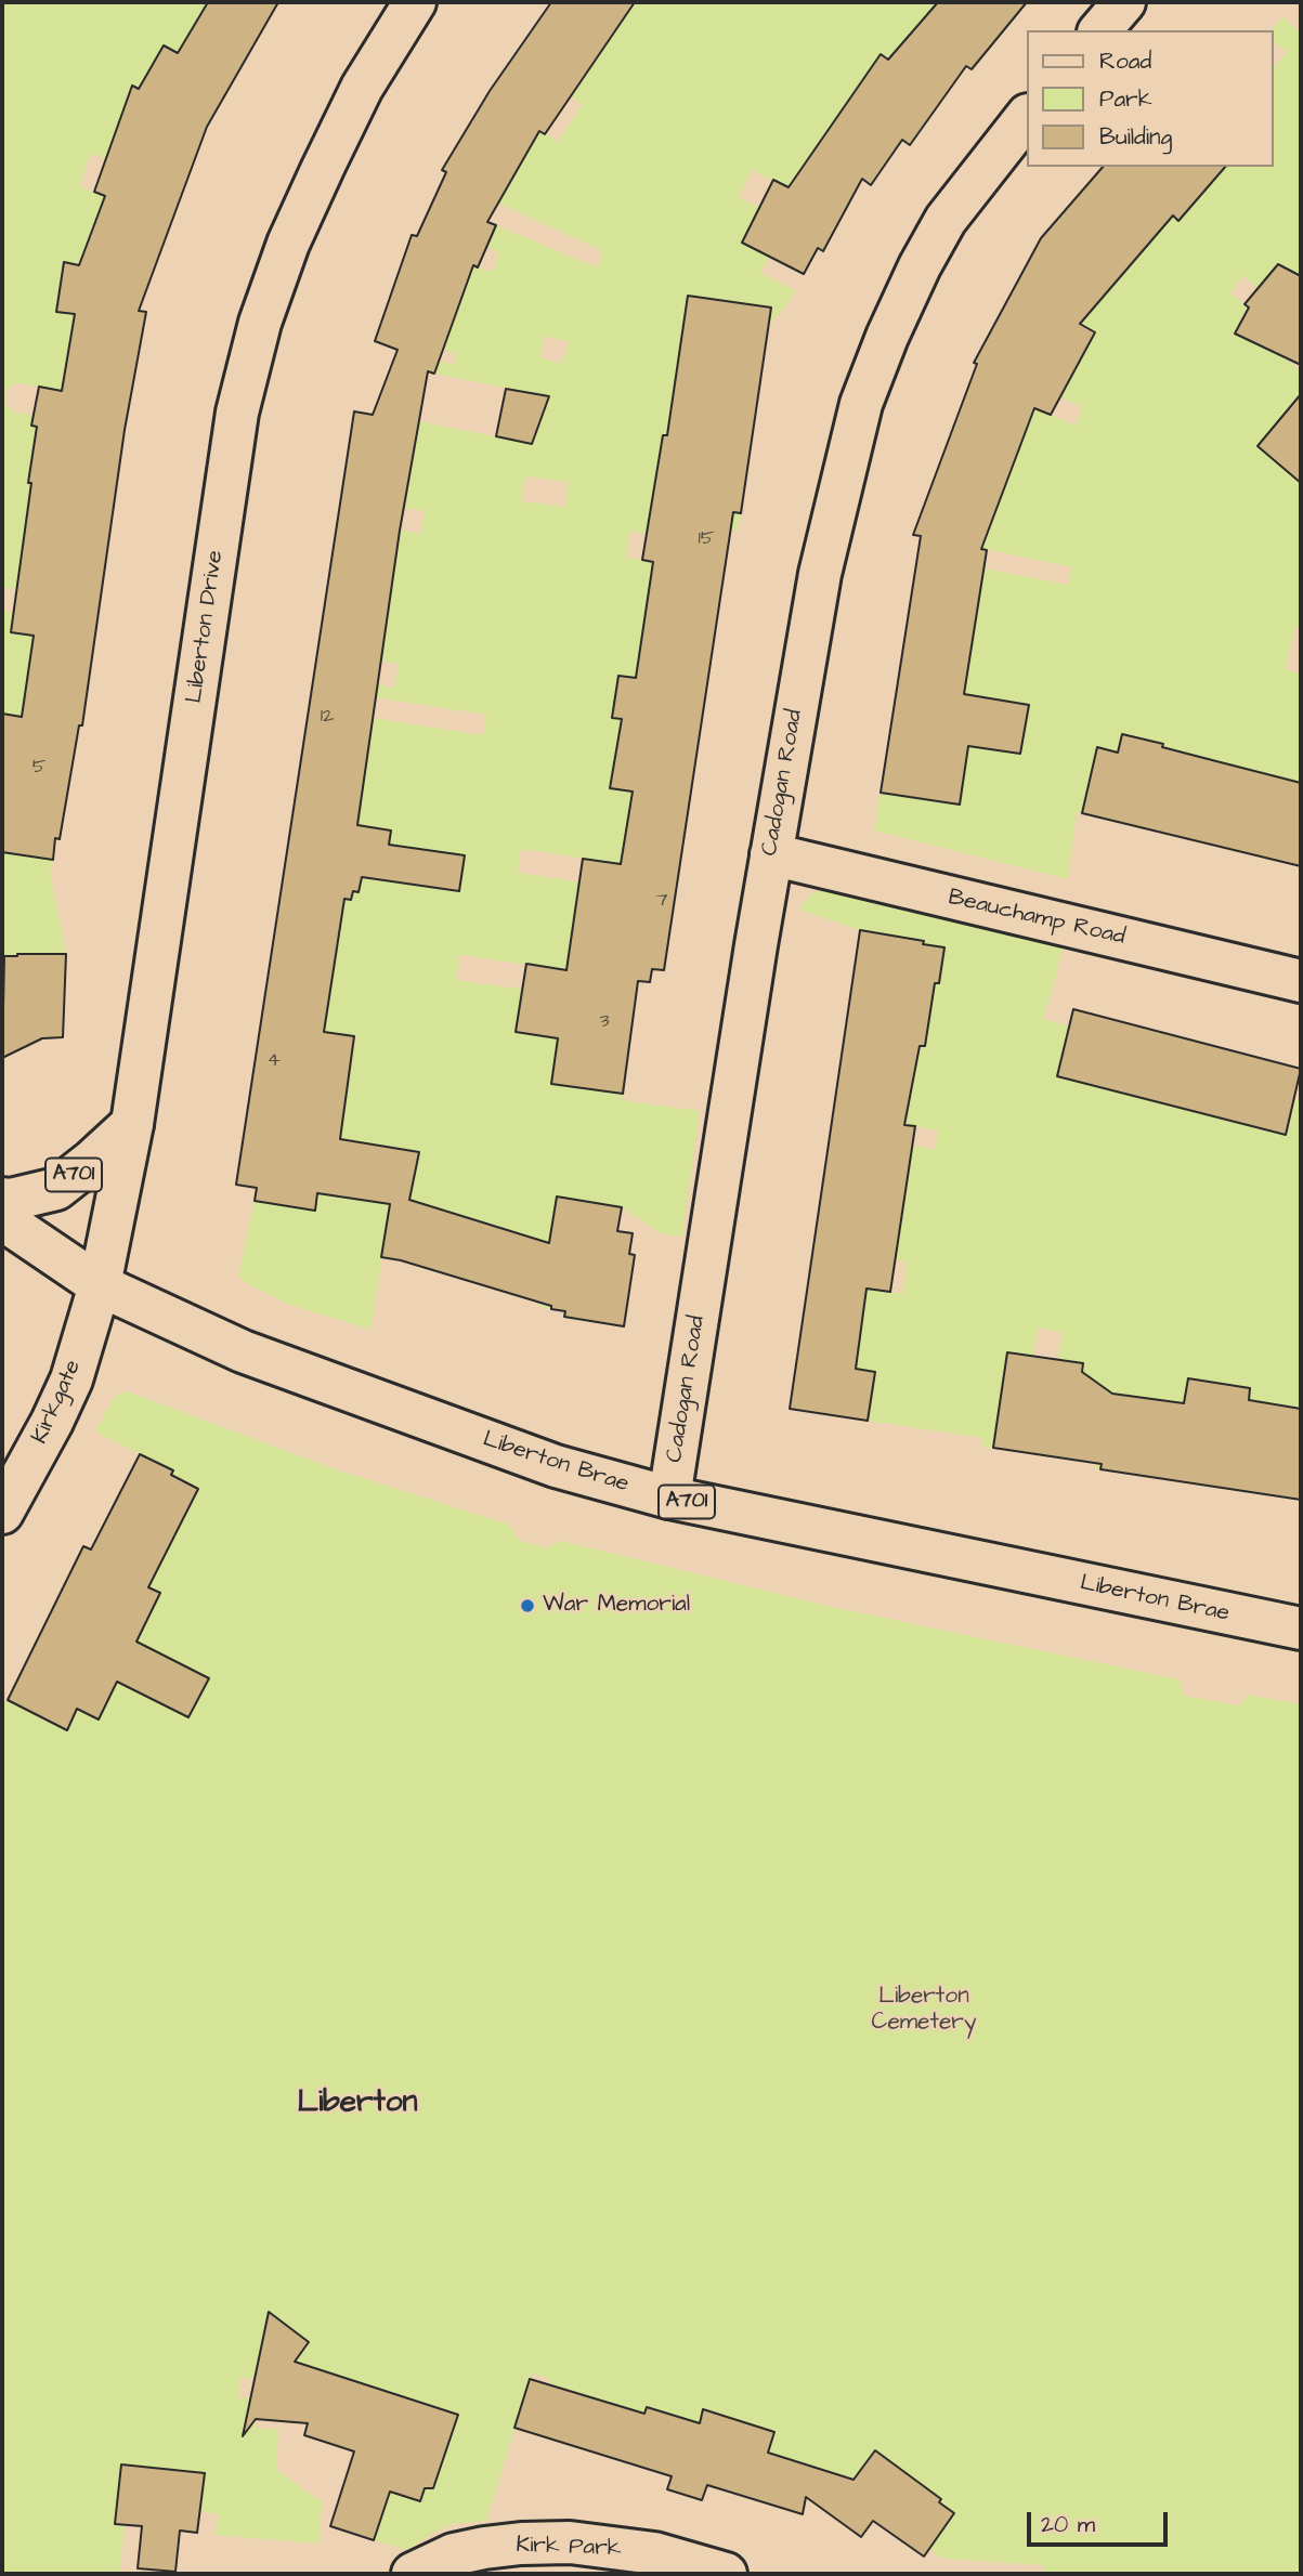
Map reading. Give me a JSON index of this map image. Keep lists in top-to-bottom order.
{
  "streets": {
    "street": [
      "Liberton Drive",
      "Cadogan Road",
      "Beauchamp Road",
      "A701",
      "Kirkgate",
      "Liberton Brae",
      "Kirk Park"
    ]
  },
  "crossings": [
    ["Liberton Drive", "A701"],
    ["Liberton Drive", "Kirkgate"],
    ["Liberton Drive", "Liberton Brae"],
    ["Cadogan Road", "Beauchamp Road"],
    ["Cadogan Road", "Liberton Brae"],
    ["A701", "Kirkgate"],
    ["A701", "Liberton Brae"],
    ["Kirkgate", "Liberton Brae"]
  ],
  "districts": ["Liberton"],
  "parks": ["Liberton Cemetery"],
  "places": ["War Memorial"],
  "house_numbers": [
    "15",
    "12",
    "5",
    "7",
    "3",
    "4"
  ],
  "legend": ["Road", "Park", "Building"],
  "scale_bar": "20 m"
}
